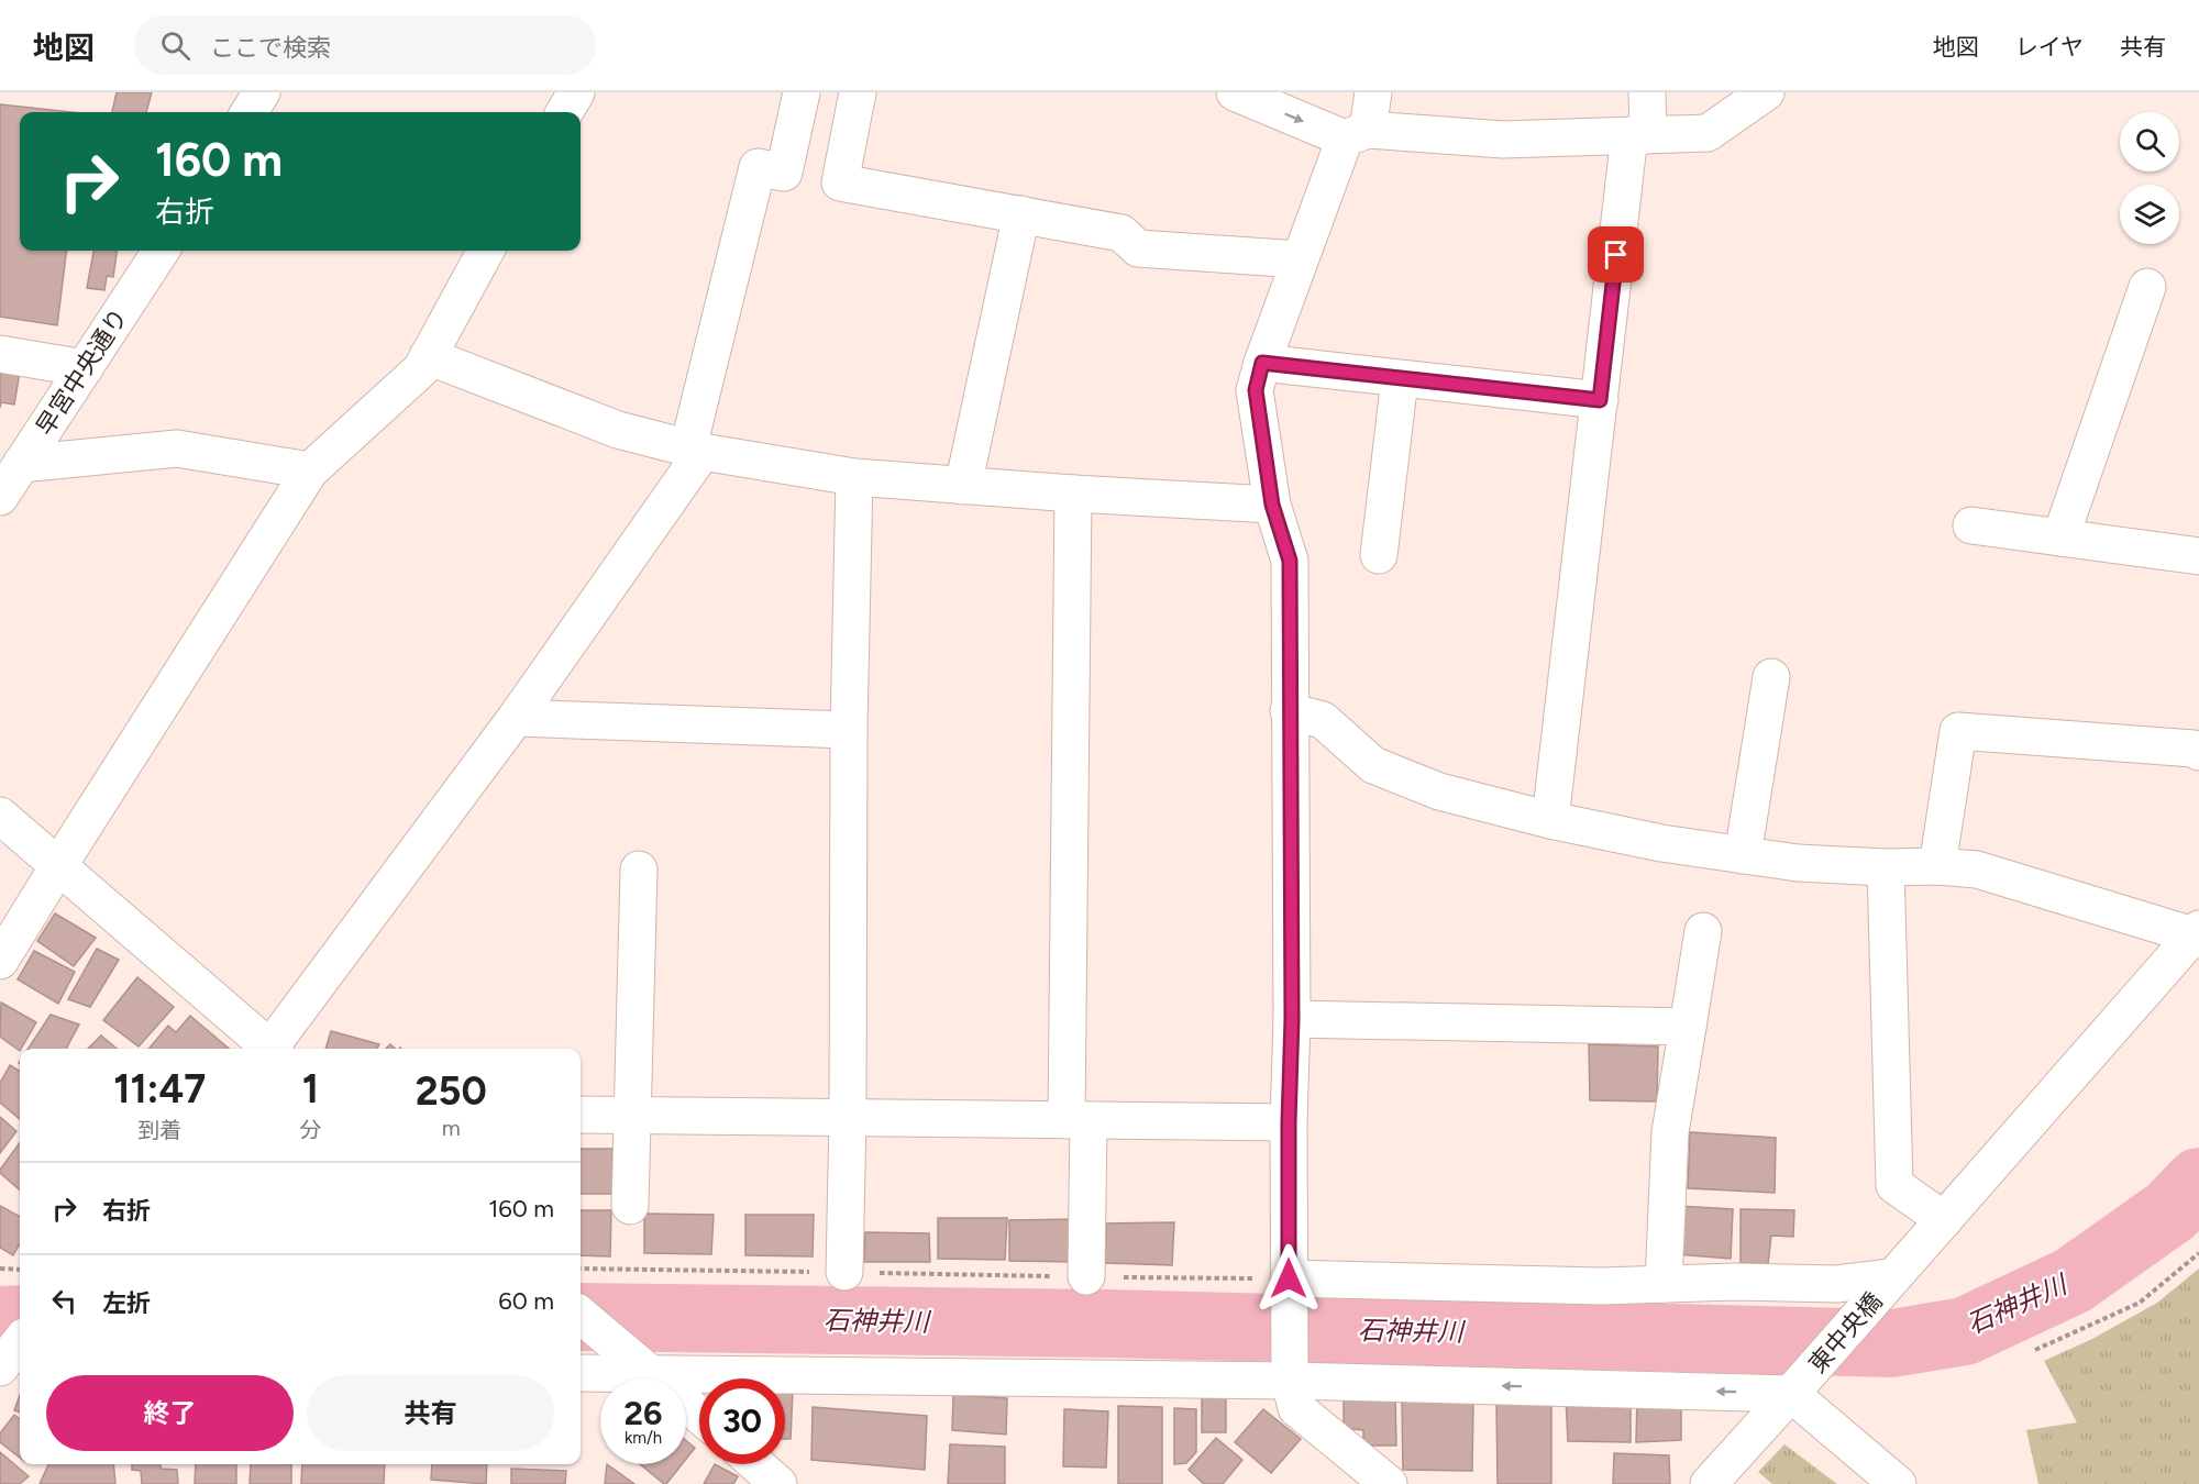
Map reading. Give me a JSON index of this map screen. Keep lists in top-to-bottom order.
{
  "streets": {
    "street": ["早宮中央通り", "東中央橋"]
  },
  "water": ["石神井川"],
  "page": {
    "header": "地図",
    "search": "ここで検索",
    "nav": ["地図", "レイヤ", "共有"],
    "turn": ["160 m", "右折"],
    "eta": [
      "11:47",
      "到着",
      "1",
      "分",
      "250",
      "m"
    ],
    "list": [
      {
        "name": "右折",
        "value": "160 m"
      },
      {
        "name": "左折",
        "value": "60 m"
      }
    ],
    "buttons": ["終了", "共有"],
    "speed": "26 km/h",
    "limit": "30"
  }
}
